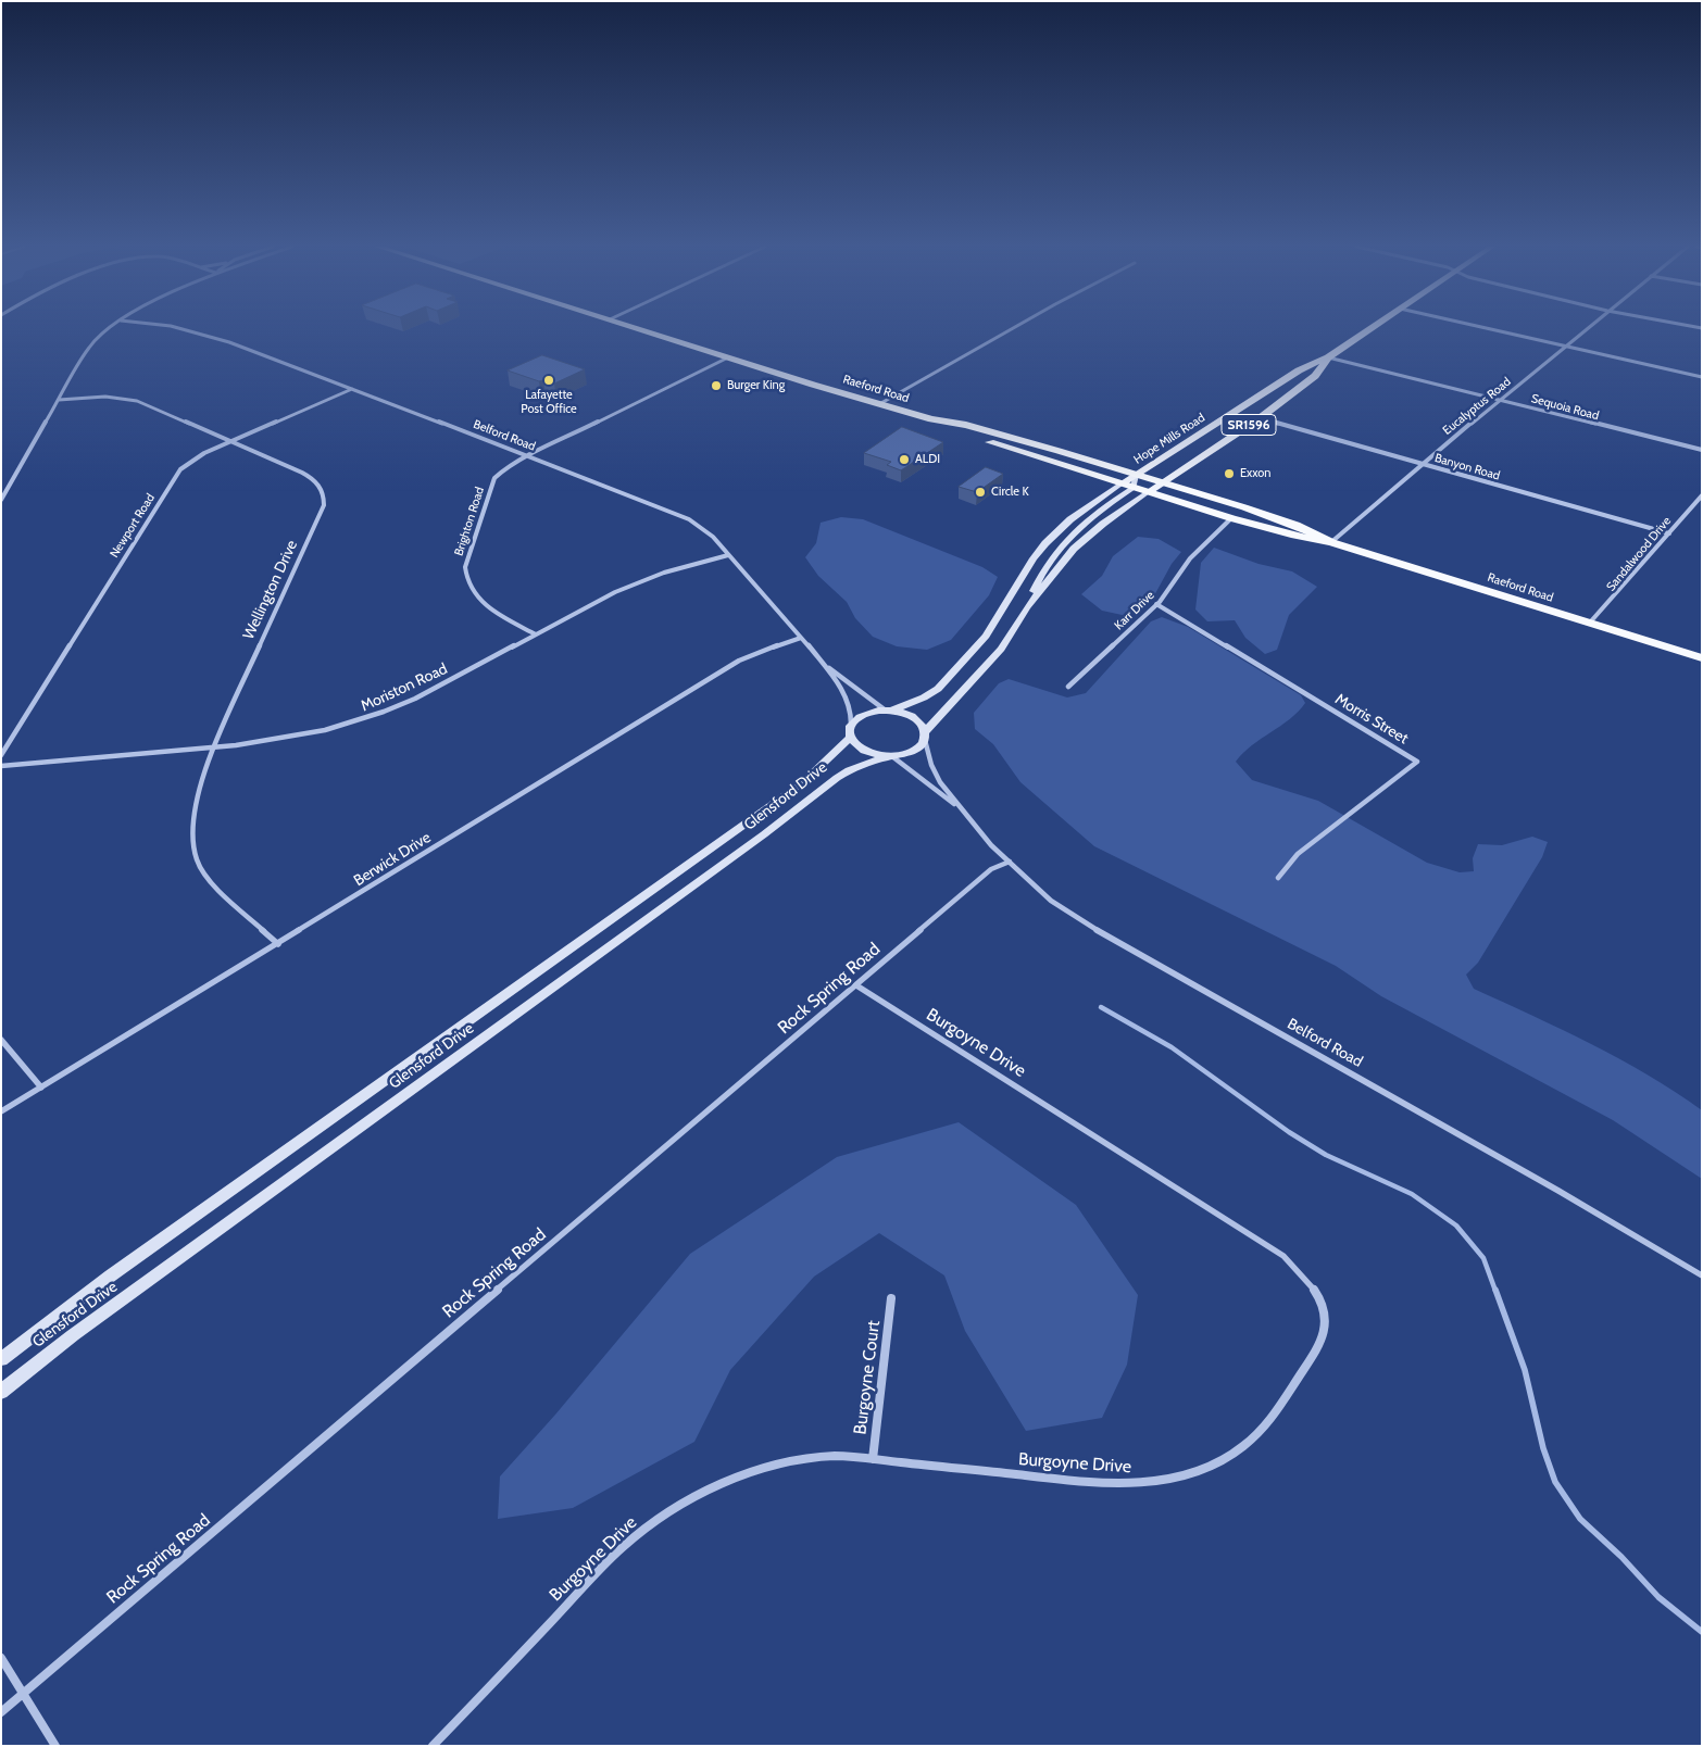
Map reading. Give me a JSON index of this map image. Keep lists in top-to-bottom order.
{
  "streets": {
    "highway": ["Raeford Road"],
    "main road": ["SR1596", "Hope Mills Road", "Glensford Drive"],
    "street": [
      "Eucalyptus Road",
      "Sequoia Road",
      "Belford Road",
      "Banyon Road",
      "Brighton Road",
      "Newport Road",
      "Sandalwood Drive",
      "Wellington Drive",
      "Karr Drive",
      "Moriston Road",
      "Morris Street",
      "Berwick Drive",
      "Rock Spring Road",
      "Burgoyne Drive",
      "Burgoyne Court"
    ]
  },
  "crossings": [
    ["Raeford Road", "Eucalyptus Road"],
    ["Raeford Road", "Hope Mills Road"],
    ["Raeford Road", "Brighton Road"],
    ["Raeford Road", "Sandalwood Drive"],
    ["Raeford Road", "Karr Drive"],
    ["Eucalyptus Road", "Sequoia Road"],
    ["Eucalyptus Road", "Banyon Road"],
    ["Sequoia Road", "Hope Mills Road"],
    ["Belford Road", "Brighton Road"],
    ["Belford Road", "Newport Road"],
    ["Belford Road", "Moriston Road"],
    ["Belford Road", "Glensford Drive"],
    ["Belford Road", "Berwick Drive"],
    ["Belford Road", "Rock Spring Road"],
    ["Hope Mills Road", "Banyon Road"],
    ["Banyon Road", "Sandalwood Drive"],
    ["Brighton Road", "Moriston Road"],
    ["Newport Road", "Wellington Drive"],
    ["Wellington Drive", "Moriston Road"],
    ["Wellington Drive", "Berwick Drive"],
    ["Karr Drive", "Morris Street"],
    ["Rock Spring Road", "Burgoyne Drive"],
    ["Burgoyne Drive", "Burgoyne Court"]
  ],
  "places": [
    "Lafayette Post Office",
    "Burger King",
    "ALDI",
    "Exxon",
    "Circle K"
  ]
}
